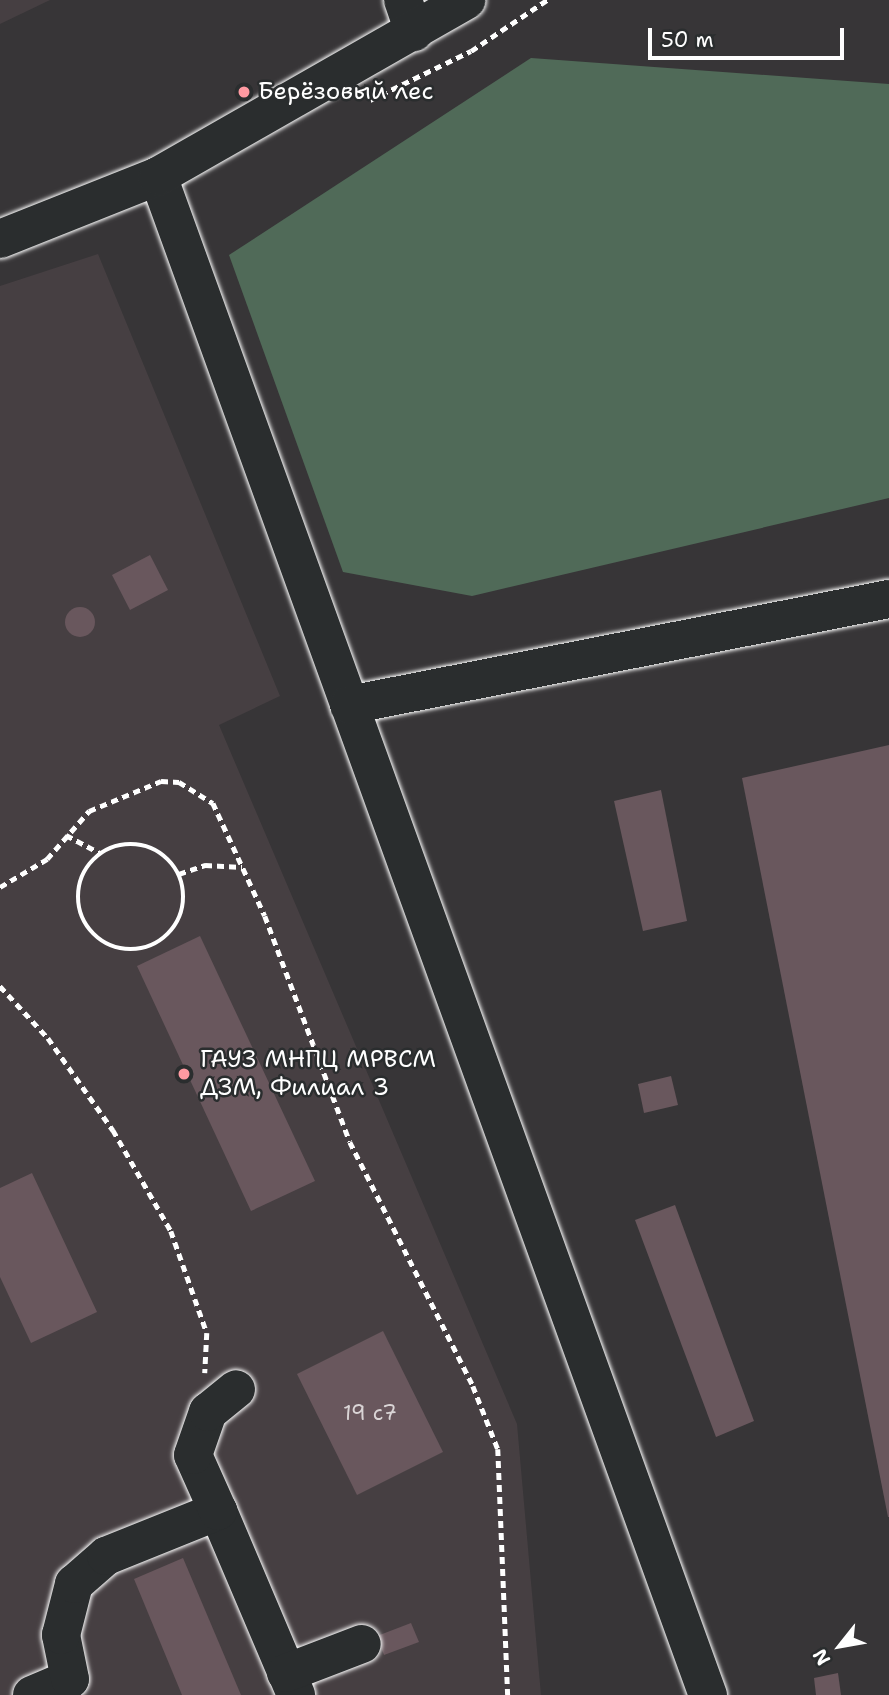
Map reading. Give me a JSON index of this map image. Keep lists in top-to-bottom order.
{
  "places": ["Берёзовый лес", "ГАУЗ МНПЦ МРВСМ ДЗМ, Филиал 3"],
  "house_numbers": ["19 с7"],
  "scale_bar": "50 m",
  "north": "bottom left"
}
